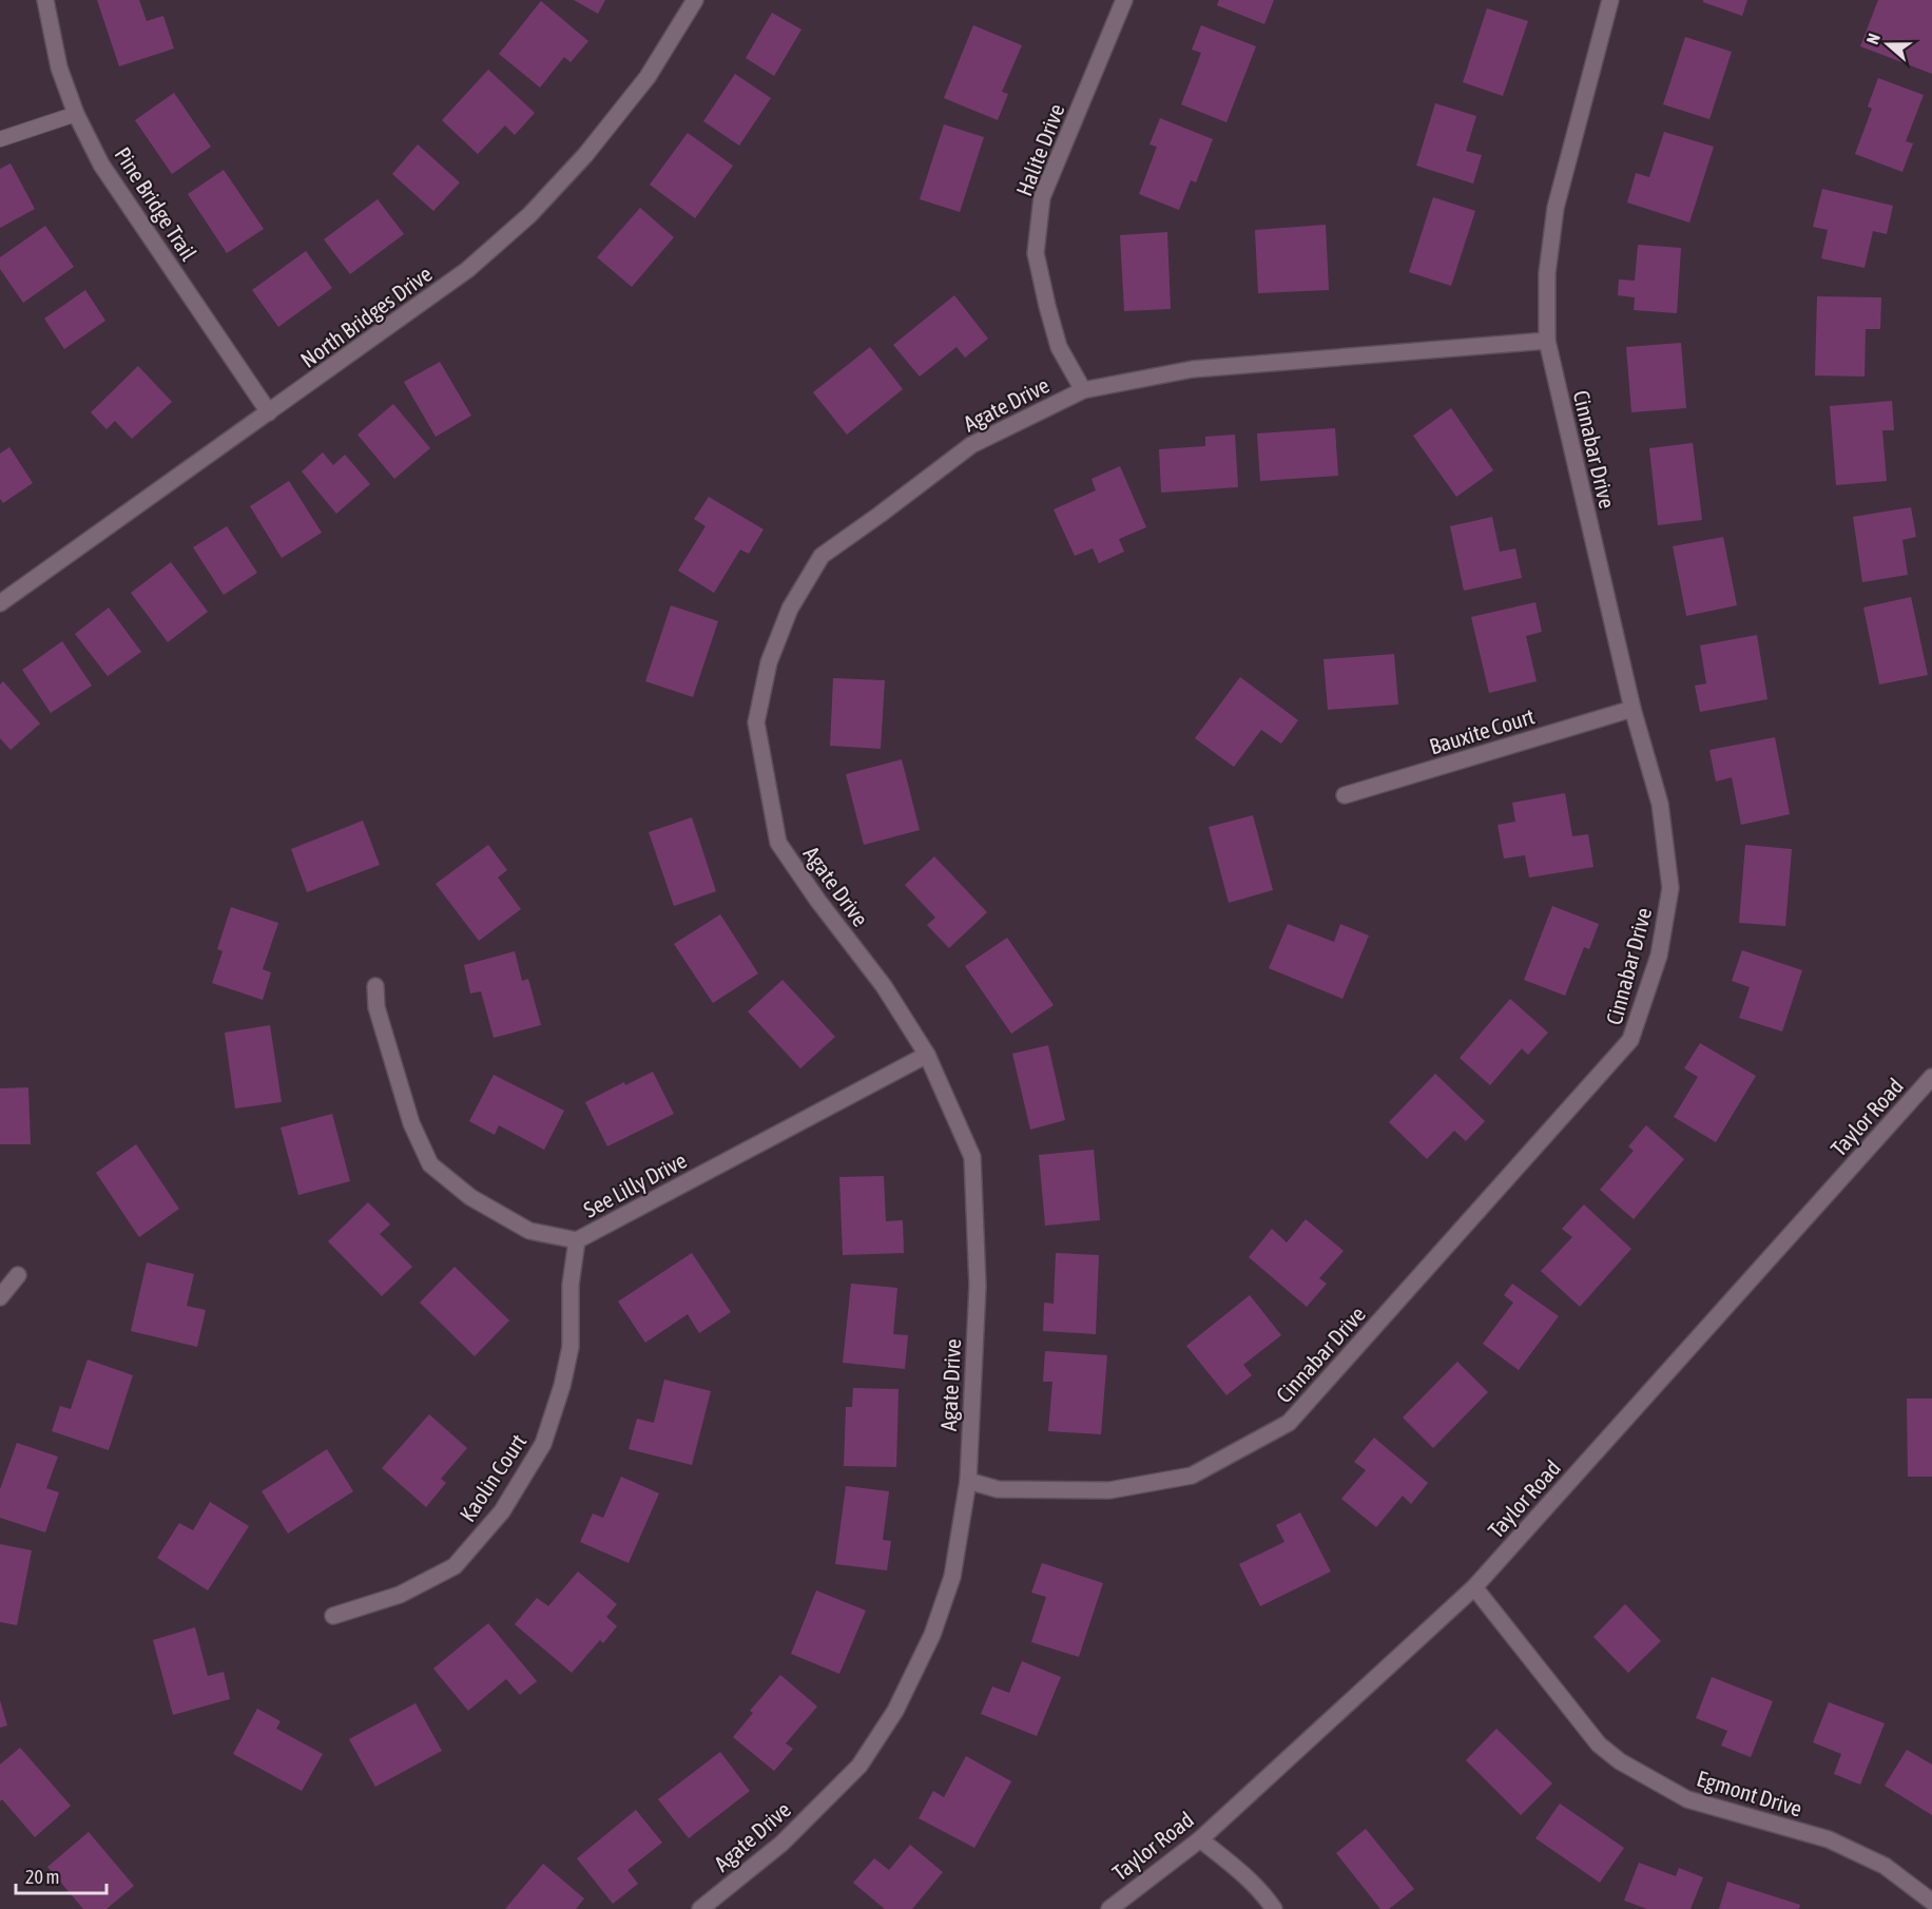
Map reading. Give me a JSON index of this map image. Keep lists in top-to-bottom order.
{
  "streets": {
    "street": [
      "Halite Drive",
      "Pine Bridge Trail",
      "North Bridges Drive",
      "Agate Drive",
      "Cinnabar Drive",
      "Bauxite Court",
      "Taylor Road",
      "See Lilly Drive",
      "Kaolin Court",
      "Egmont Drive"
    ]
  },
  "crossings": [
    ["Halite Drive", "Agate Drive"],
    ["Pine Bridge Trail", "North Bridges Drive"],
    ["Agate Drive", "Cinnabar Drive"],
    ["Agate Drive", "See Lilly Drive"],
    ["Cinnabar Drive", "Bauxite Court"],
    ["Taylor Road", "Egmont Drive"],
    ["See Lilly Drive", "Kaolin Court"]
  ],
  "scale_bar": "20 m",
  "north": "left"
}
